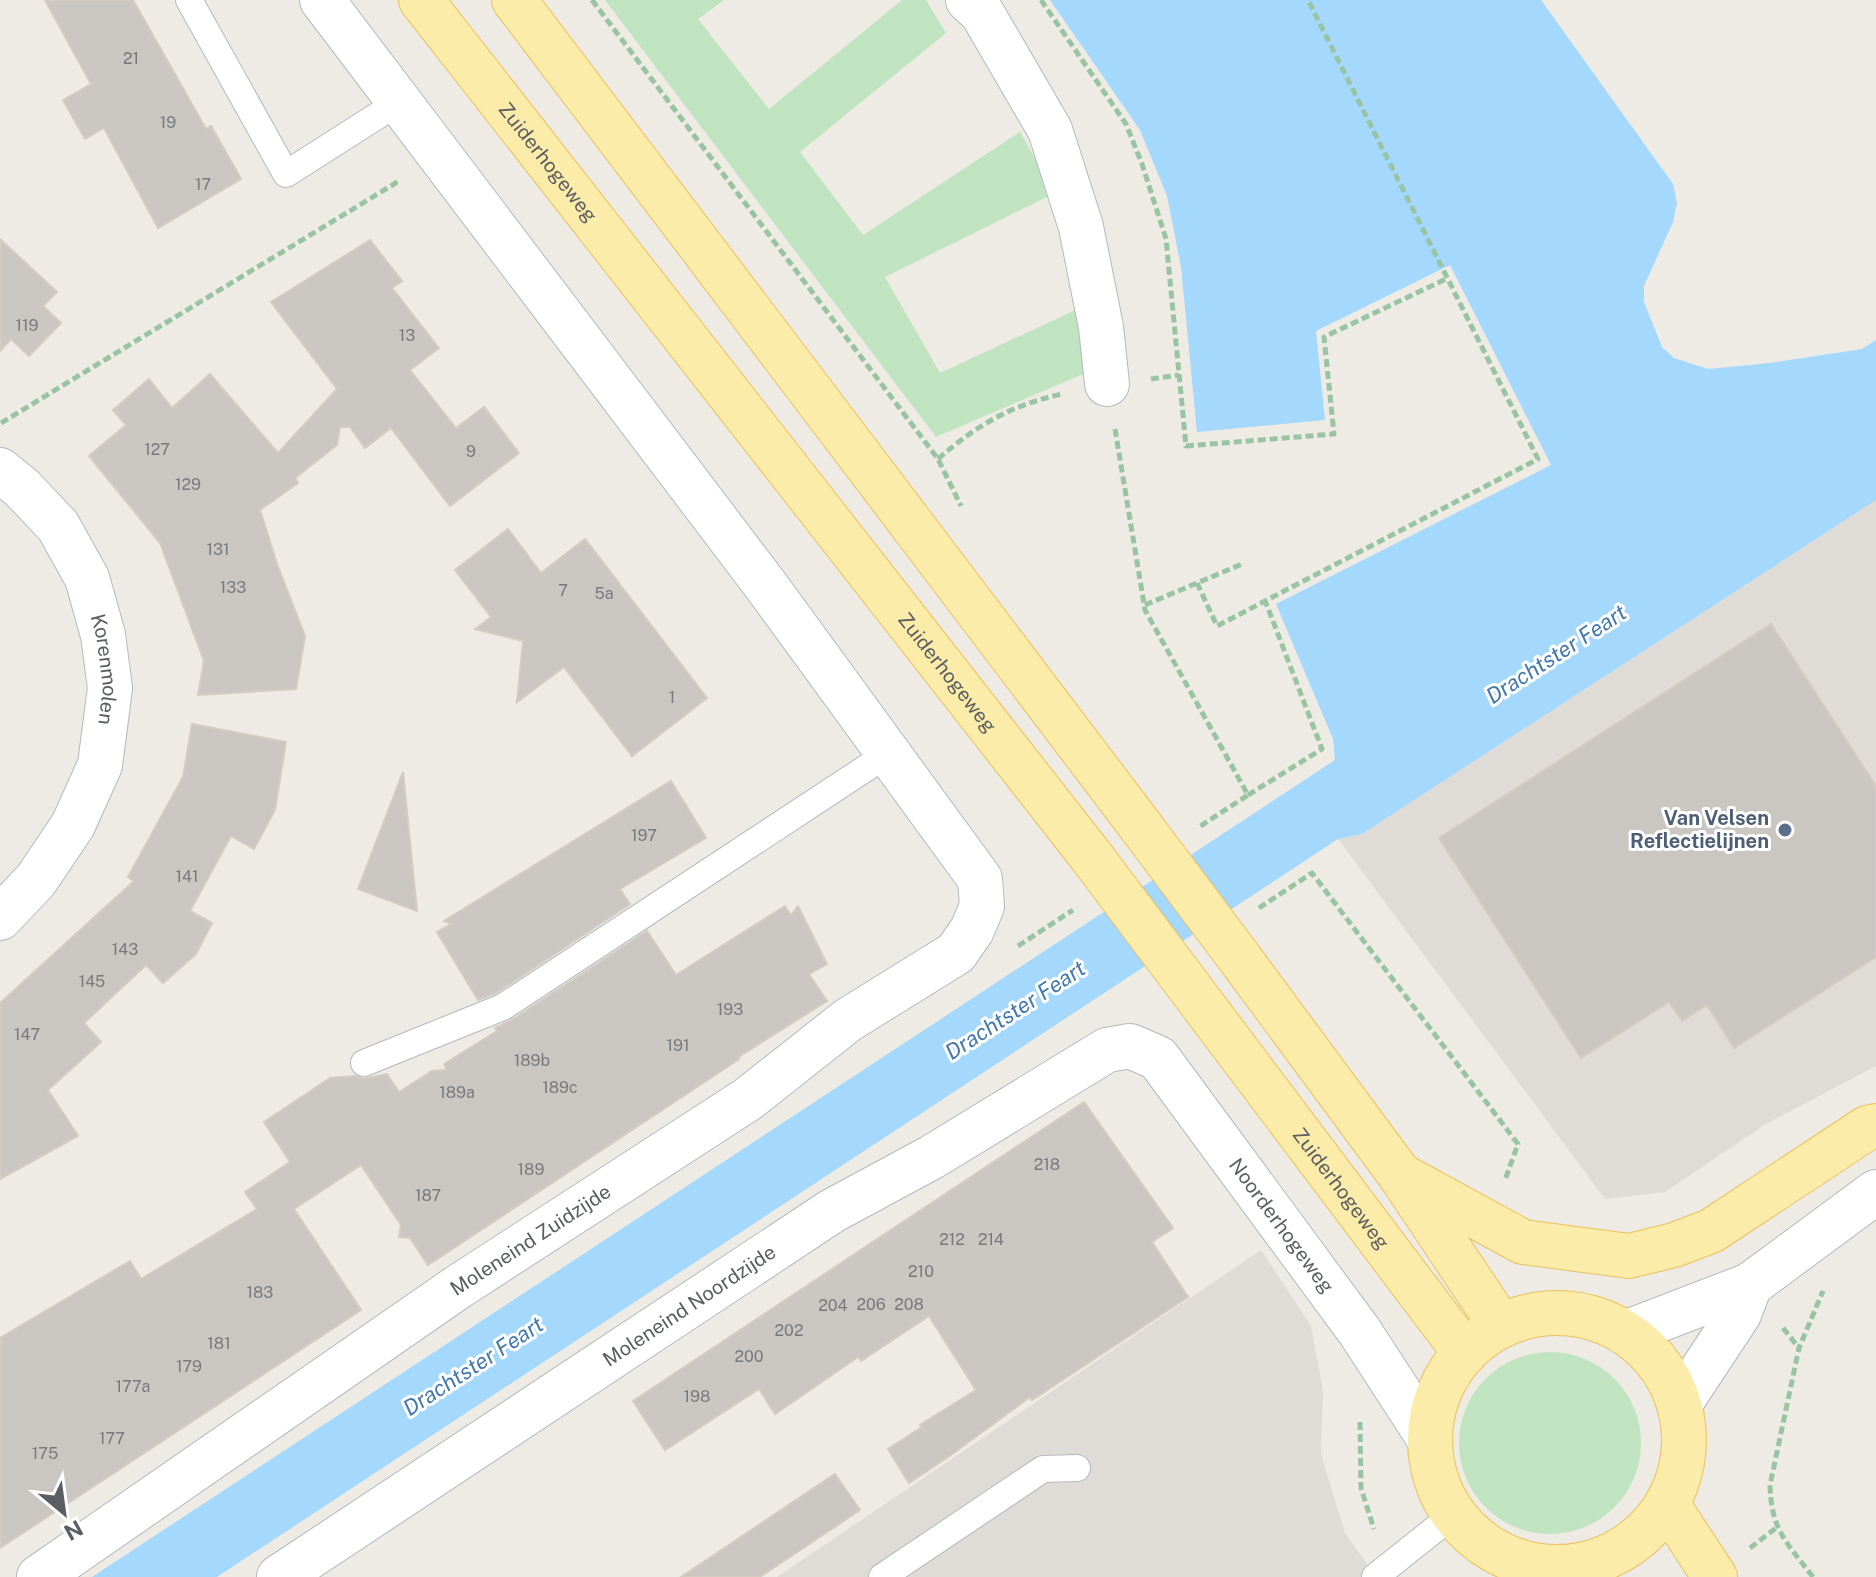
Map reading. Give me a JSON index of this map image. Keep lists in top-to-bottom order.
{
  "streets": {
    "main road": ["Zuiderhogeweg"],
    "street": [
      "Korenmolen",
      "Noorderhogeweg",
      "Moleneind Zuidzijde",
      "Moleneind Noordzijde"
    ]
  },
  "crossings": [
    ["Zuiderhogeweg", "Noorderhogeweg"],
    ["Noorderhogeweg", "Moleneind Noordzijde"]
  ],
  "water": ["Drachtster Feart"],
  "places": ["Van Velsen Reflectielijnen"],
  "house_numbers": [
    "21",
    "19",
    "17",
    "119",
    "13",
    "127",
    "9",
    "129",
    "131",
    "133",
    "7",
    "5a",
    "1",
    "197",
    "141",
    "143",
    "145",
    "193",
    "147",
    "191",
    "189b",
    "189c",
    "189a",
    "218",
    "189",
    "187",
    "212",
    "214",
    "210",
    "183",
    "206",
    "208",
    "204",
    "202",
    "181",
    "200",
    "179",
    "177a",
    "198",
    "177",
    "175"
  ],
  "north": "bottom right"
}
